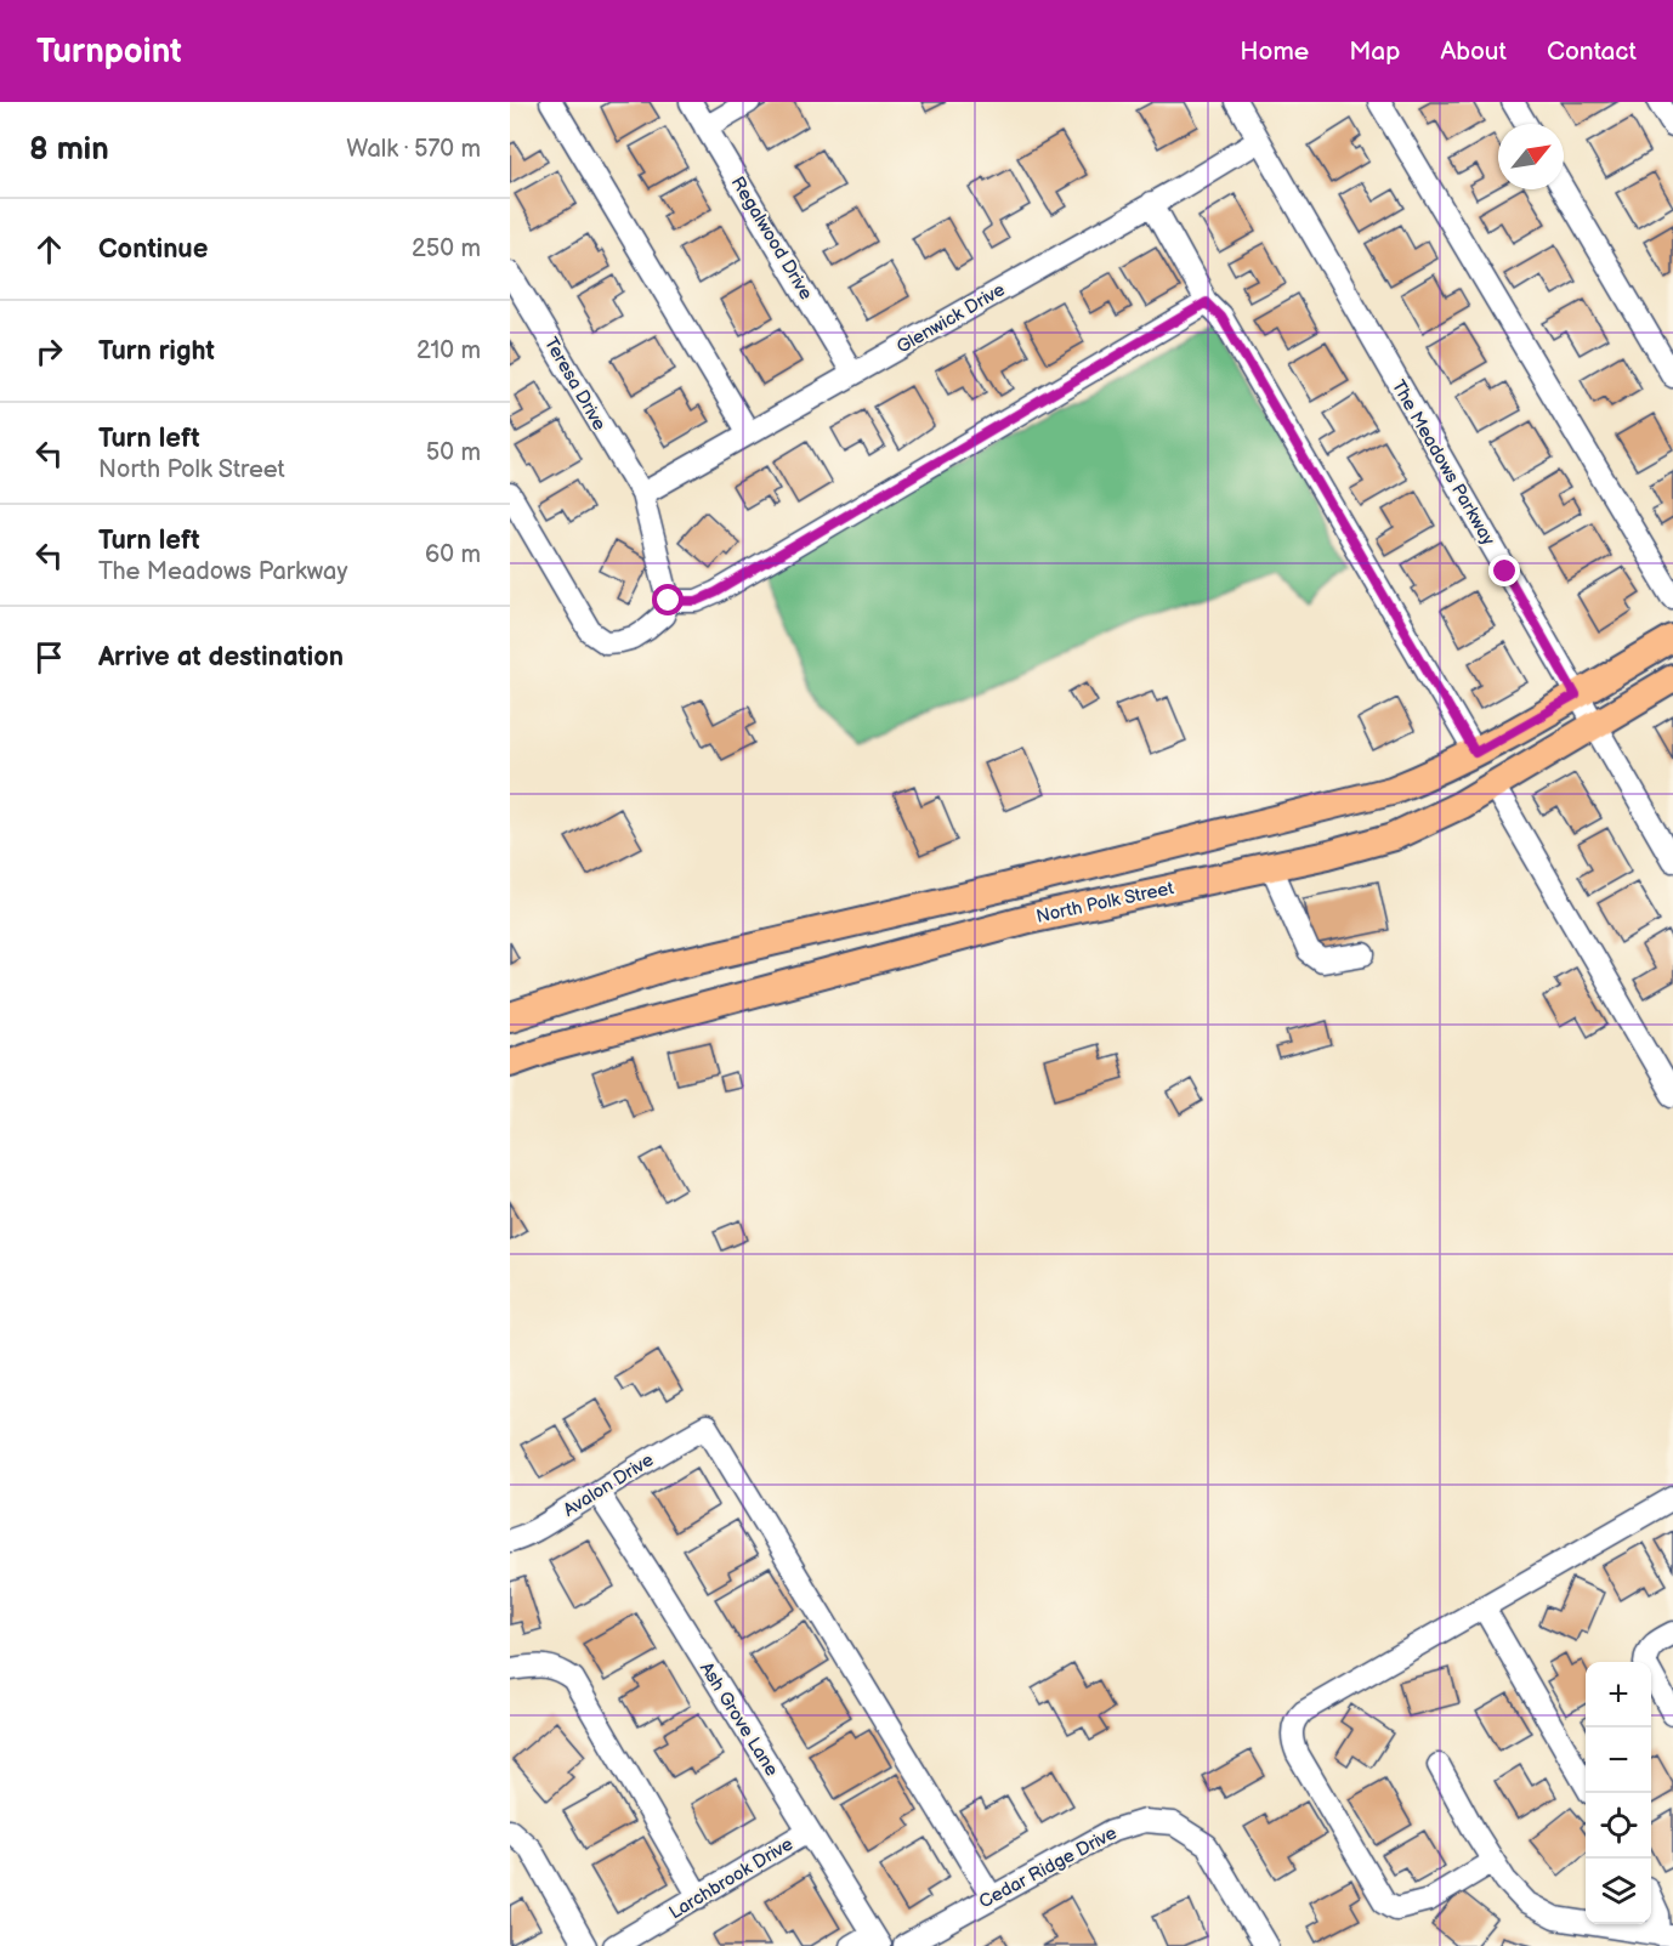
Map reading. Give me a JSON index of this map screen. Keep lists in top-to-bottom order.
{
  "streets": {
    "main road": ["North Polk Street"],
    "street": [
      "Regalwood Drive",
      "Glenwick Drive",
      "Teresa Drive",
      "The Meadows Parkway",
      "Avalon Drive",
      "Ash Grove Lane",
      "Cedar Ridge Drive",
      "Larchbrook Drive"
    ]
  },
  "crossings": [
    ["Regalwood Drive", "Glenwick Drive"],
    ["Glenwick Drive", "Teresa Drive"],
    ["Glenwick Drive", "The Meadows Parkway"],
    ["The Meadows Parkway", "North Polk Street"],
    ["Avalon Drive", "Ash Grove Lane"],
    ["Avalon Drive", "Cedar Ridge Drive"],
    ["Ash Grove Lane", "Larchbrook Drive"]
  ],
  "north": "top right",
  "page": {
    "header": "Turnpoint",
    "nav": [
      "Home",
      "Map",
      "About",
      "Contact"
    ],
    "heading": ["8 min", "Walk · 570 m"],
    "list": [
      ["Continue", "250 m"],
      ["Turn right", "210 m"],
      ["Turn left", "North Polk Street", "50 m"],
      ["Turn left", "The Meadows Parkway", "60 m"],
      "Arrive at destination"
    ],
    "map_buttons": ["+", "−"]
  }
}
